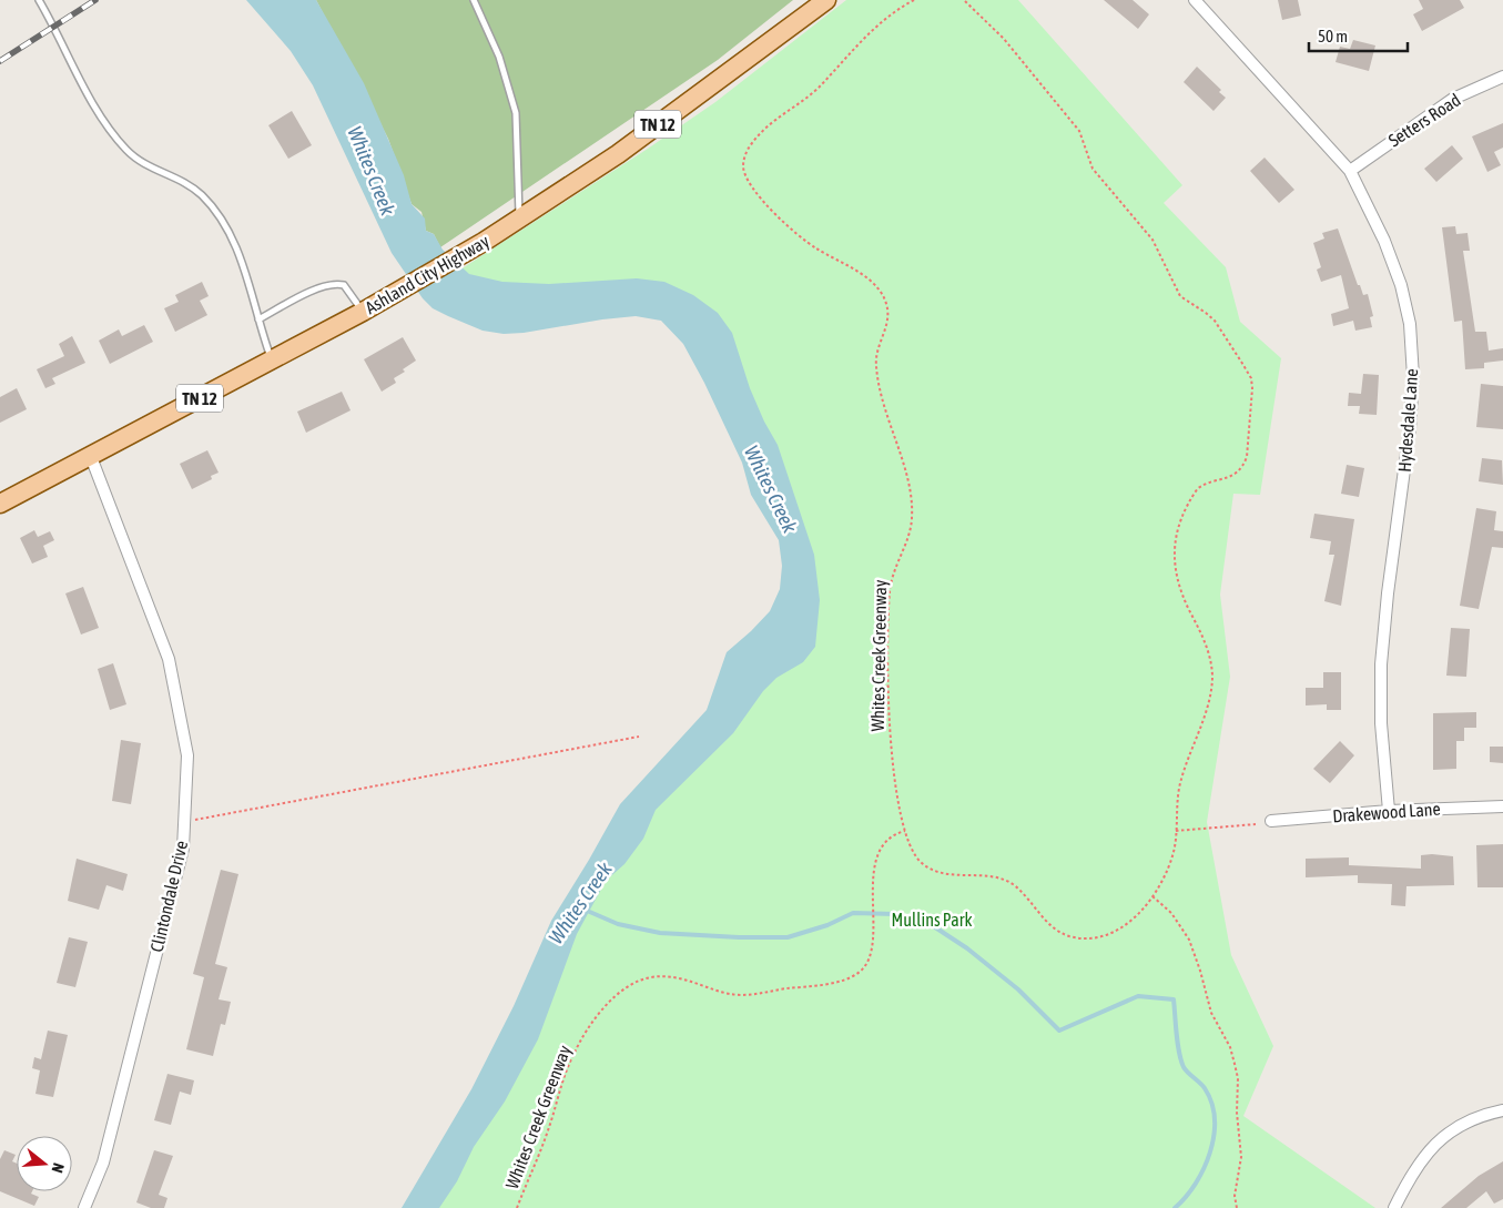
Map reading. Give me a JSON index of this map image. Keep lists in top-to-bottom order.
{
  "streets": {
    "main road": ["TN 12", "Ashland City Highway"],
    "street": [
      "Setters Road",
      "Hydesdale Lane",
      "Drakewood Lane",
      "Clintondale Drive"
    ],
    "path": ["Whites Creek Greenway"]
  },
  "crossings": [
    ["Setters Road", "Hydesdale Lane"],
    ["Ashland City Highway", "Clintondale Drive"],
    ["Hydesdale Lane", "Drakewood Lane"]
  ],
  "water": ["Whites Creek"],
  "parks": ["Mullins Park"],
  "scale_bar": "50 m",
  "north": "right"
}
